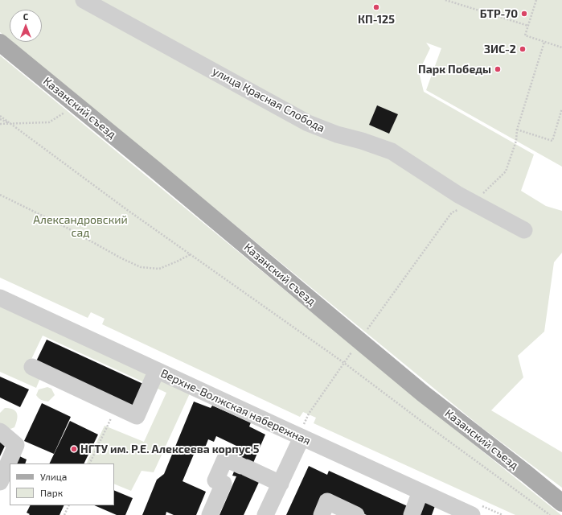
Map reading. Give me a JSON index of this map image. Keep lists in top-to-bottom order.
{
  "streets": {
    "main road": ["Казанский съезд"],
    "street": ["улица Красная Слобода", "Верхне-Волжская набережная"]
  },
  "parks": ["Александровский сад"],
  "places": [
    "КП-125",
    "БТР-70",
    "ЗИС-2",
    "Парк Победы",
    "НГТУ им. Р.Е. Алексеева корпус 5"
  ],
  "legend": ["Улица", "Парк"],
  "north": "top"
}
